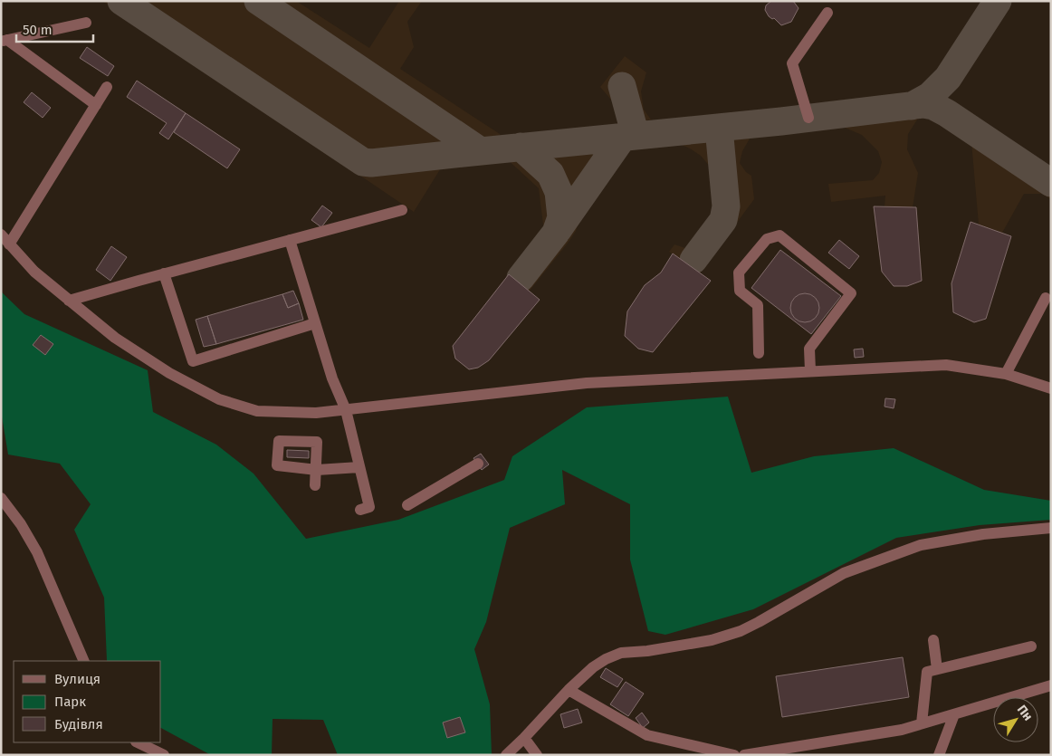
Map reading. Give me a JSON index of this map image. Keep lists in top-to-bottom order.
{
  "legend": ["Вулиця", "Парк", "Будівля"],
  "scale_bar": "50 m",
  "north": "top right"
}
